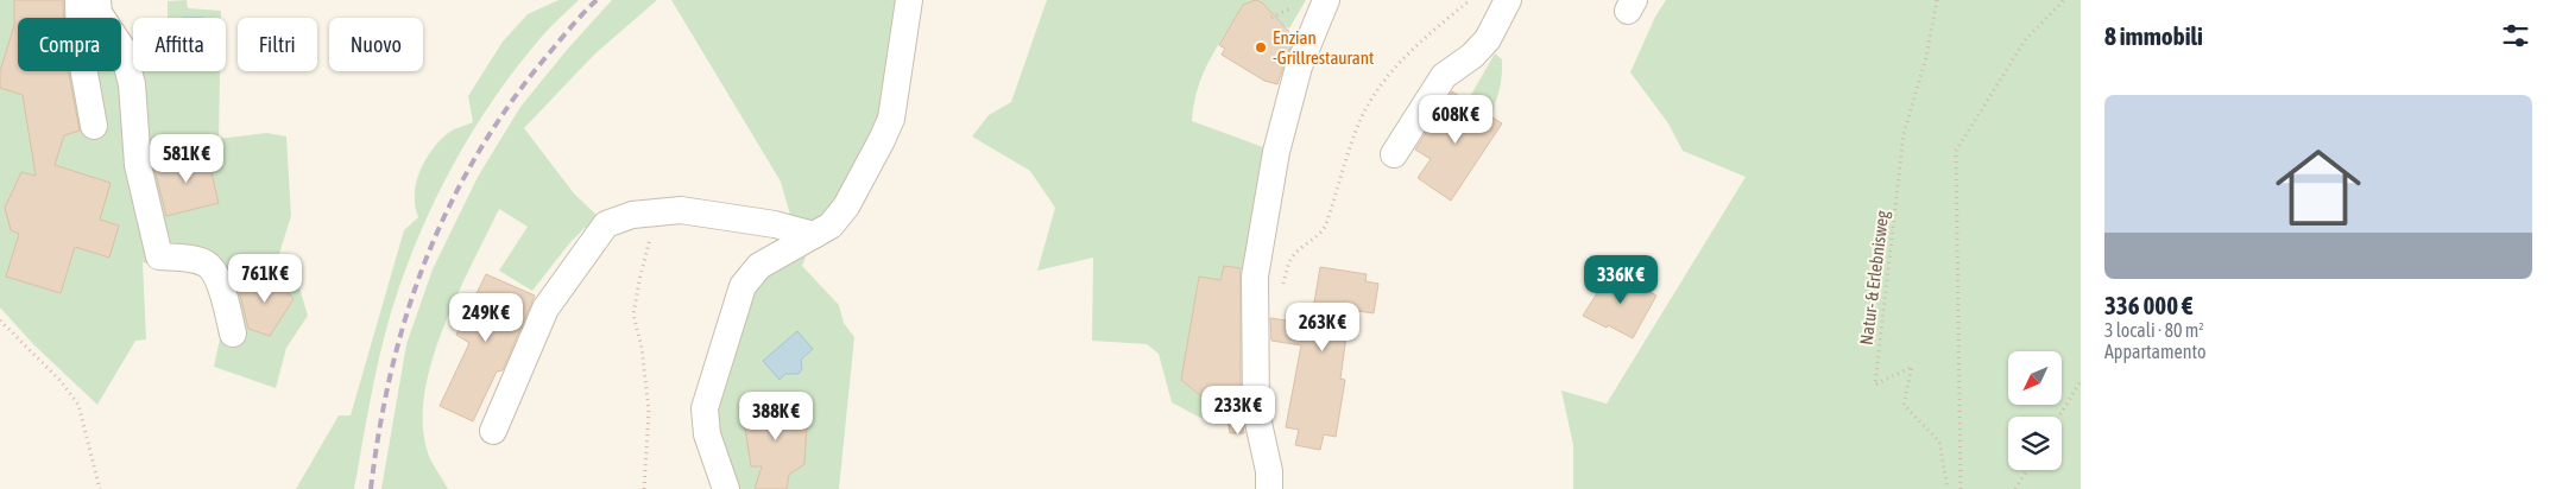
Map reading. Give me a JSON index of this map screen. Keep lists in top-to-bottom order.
{
  "streets": {
    "path": ["Natur- & Erlebnisweg"]
  },
  "places": ["Enzian -Grillrestaurant"],
  "north": "bottom left",
  "page": {
    "heading": "8 immobili",
    "chip": [
      "Compra",
      "Affitta",
      "Filtri",
      "Nuovo"
    ],
    "list": [
      {
        "name": "336 000 €",
        "note": "3 locali · 80 m² · Appartamento"
      }
    ],
    "price": [
      "608K €",
      "581K €",
      "761K €",
      "336K €",
      "249K €",
      "263K €",
      "233K €",
      "388K €"
    ]
  }
}
